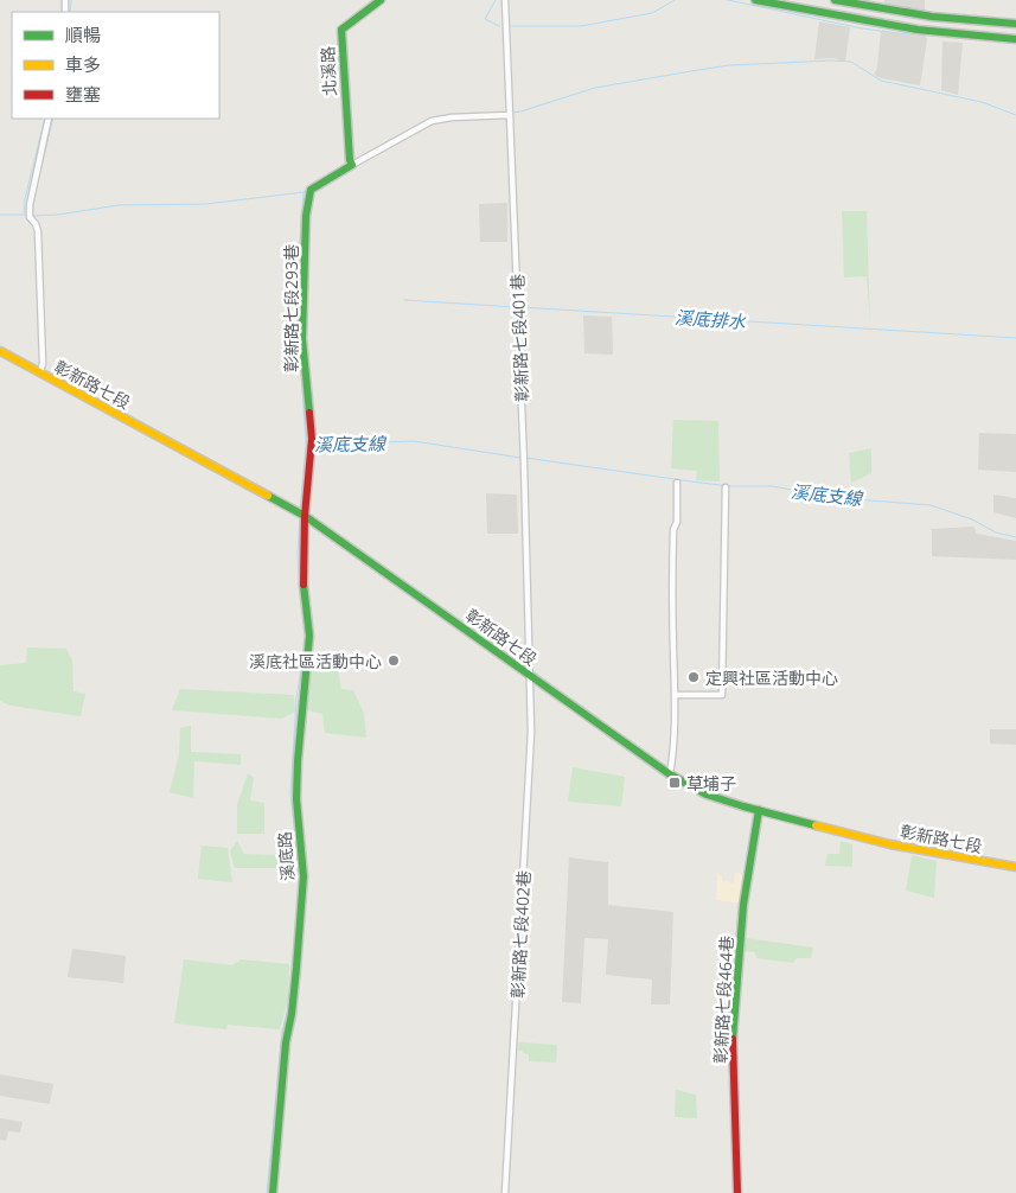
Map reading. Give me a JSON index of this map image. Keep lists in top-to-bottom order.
{
  "streets": {
    "street": [
      "北溪路",
      "彰新路七段293巷",
      "彰新路七段401巷",
      "彰新路七段",
      "溪底路",
      "彰新路七段402巷",
      "彰新路七段464巷"
    ]
  },
  "crossings": [
    ["北溪路", "彰新路七段293巷"],
    ["彰新路七段293巷", "彰新路七段"],
    ["彰新路七段293巷", "溪底路"],
    ["彰新路七段401巷", "彰新路七段"],
    ["彰新路七段401巷", "彰新路七段402巷"],
    ["彰新路七段", "溪底路"],
    ["彰新路七段", "彰新路七段402巷"],
    ["彰新路七段", "彰新路七段464巷"]
  ],
  "water": ["溪底排水", "溪底支線"],
  "places": {
    "other": ["溪底社區活動中心", "定興社區活動中心"],
    "transit": ["草埔子"]
  },
  "legend": ["順暢", "車多", "壅塞"]
}
